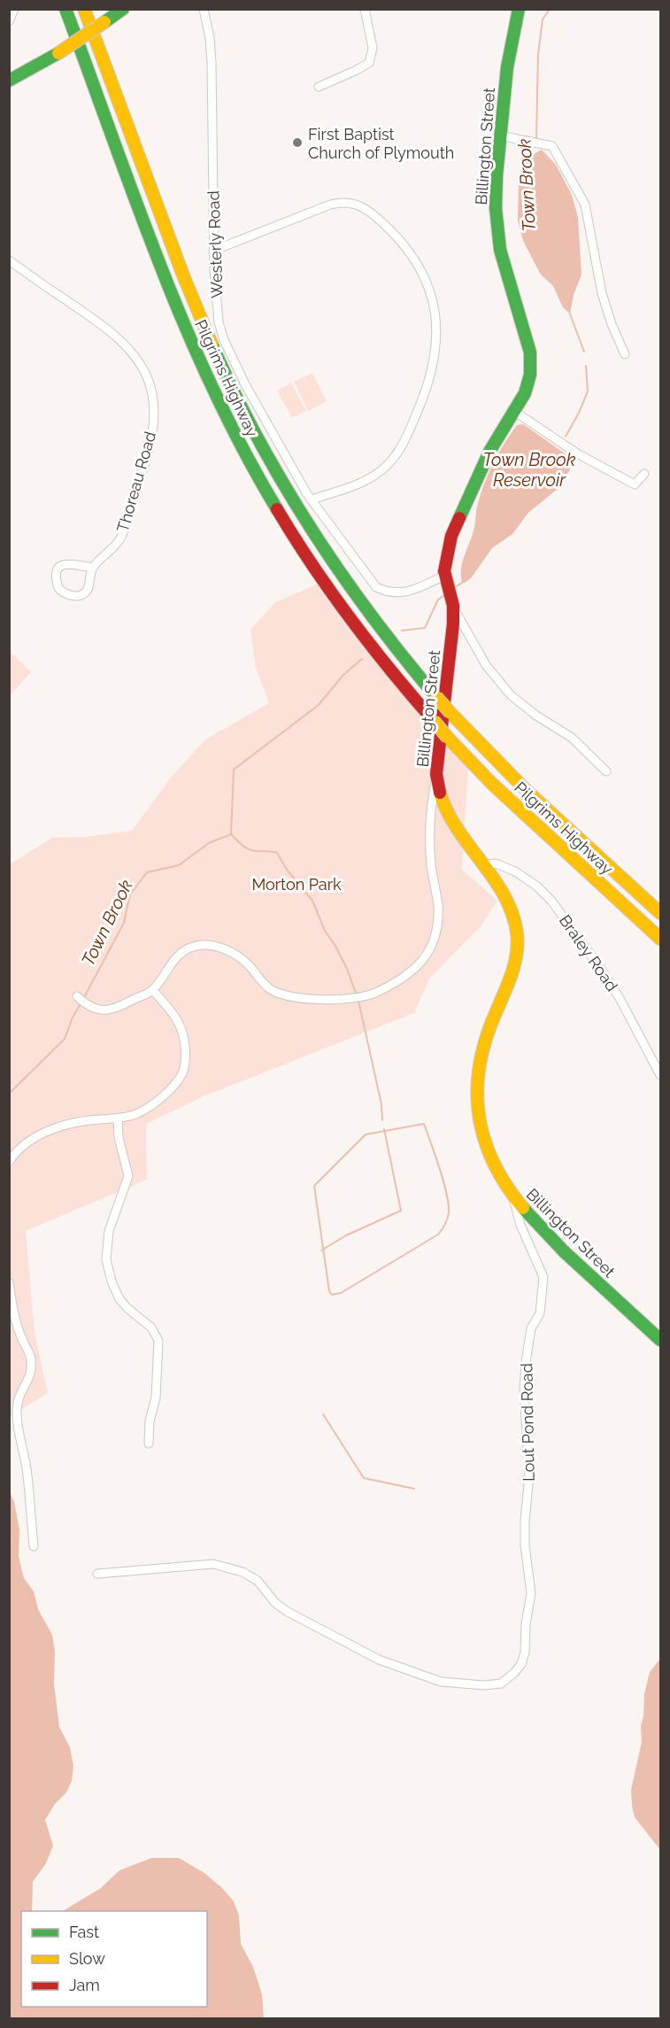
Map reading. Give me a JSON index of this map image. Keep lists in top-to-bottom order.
{
  "streets": {
    "main road": ["Billington Street", "Pilgrims Highway"],
    "street": [
      "Westerly Road",
      "Thoreau Road",
      "Braley Road",
      "Lout Pond Road"
    ]
  },
  "crossings": [
    ["Billington Street", "Westerly Road"],
    ["Billington Street", "Braley Road"],
    ["Billington Street", "Lout Pond Road"]
  ],
  "water": ["Town Brook", "Town Brook Reservoir"],
  "parks": ["Morton Park"],
  "places": ["First Baptist Church of Plymouth"],
  "legend": ["Fast", "Slow", "Jam"]
}
